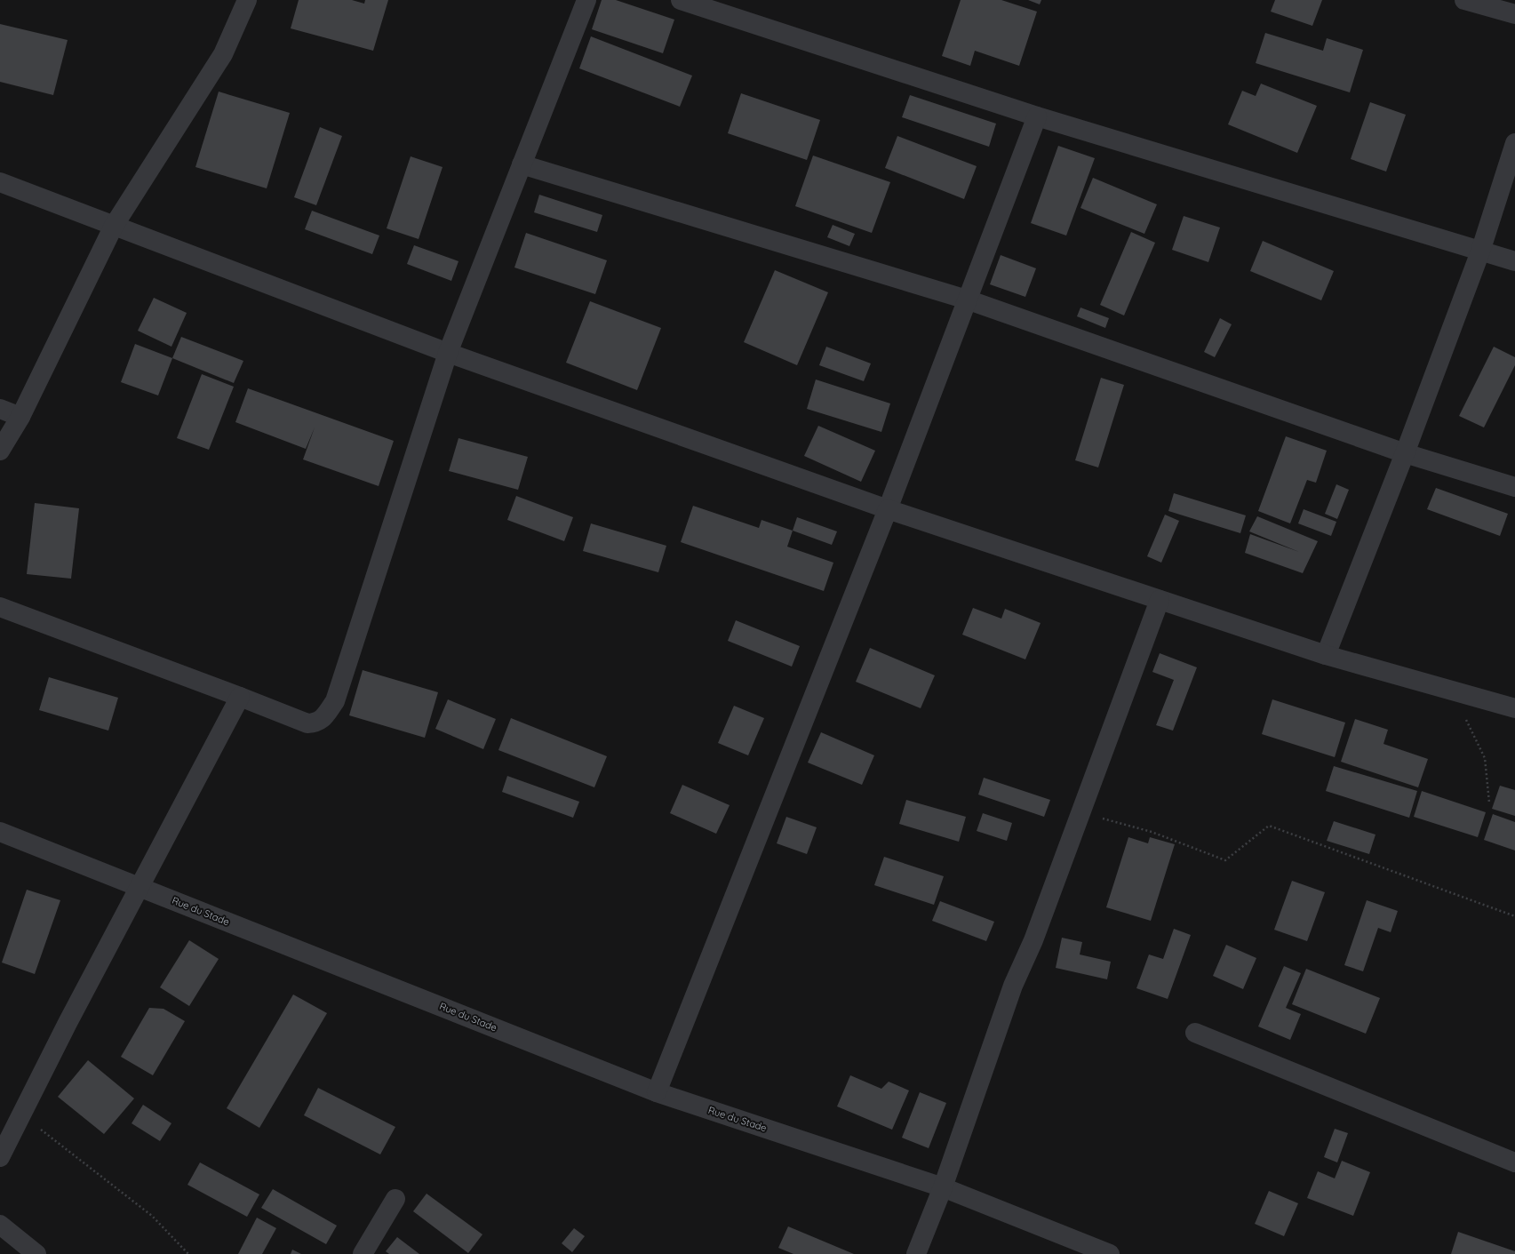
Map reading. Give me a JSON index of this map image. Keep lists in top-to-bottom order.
{
  "streets": {
    "street": ["Rue du Stade"]
  }
}
